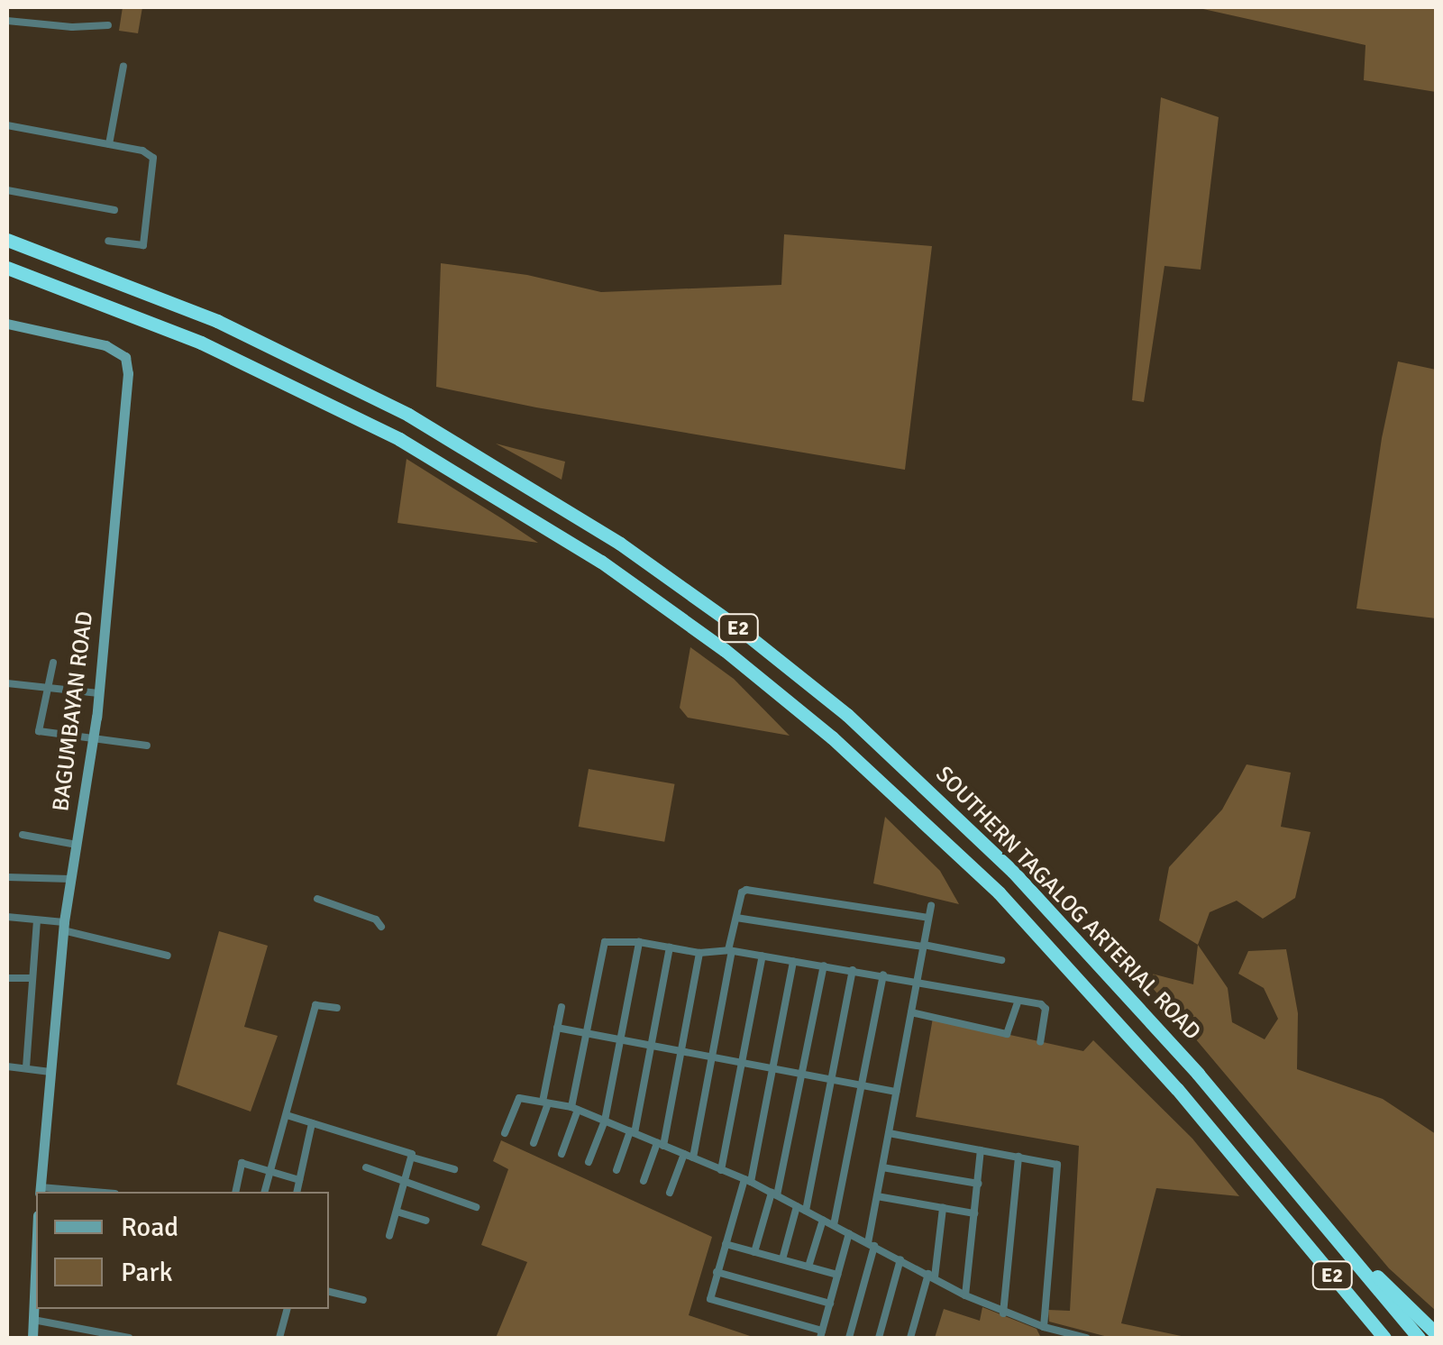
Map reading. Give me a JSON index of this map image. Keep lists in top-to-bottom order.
{
  "streets": {
    "highway": ["E2", "SOUTHERN TAGALOG ARTERIAL ROAD"],
    "street": ["BAGUMBAYAN ROAD"]
  },
  "legend": ["Road", "Park"]
}
